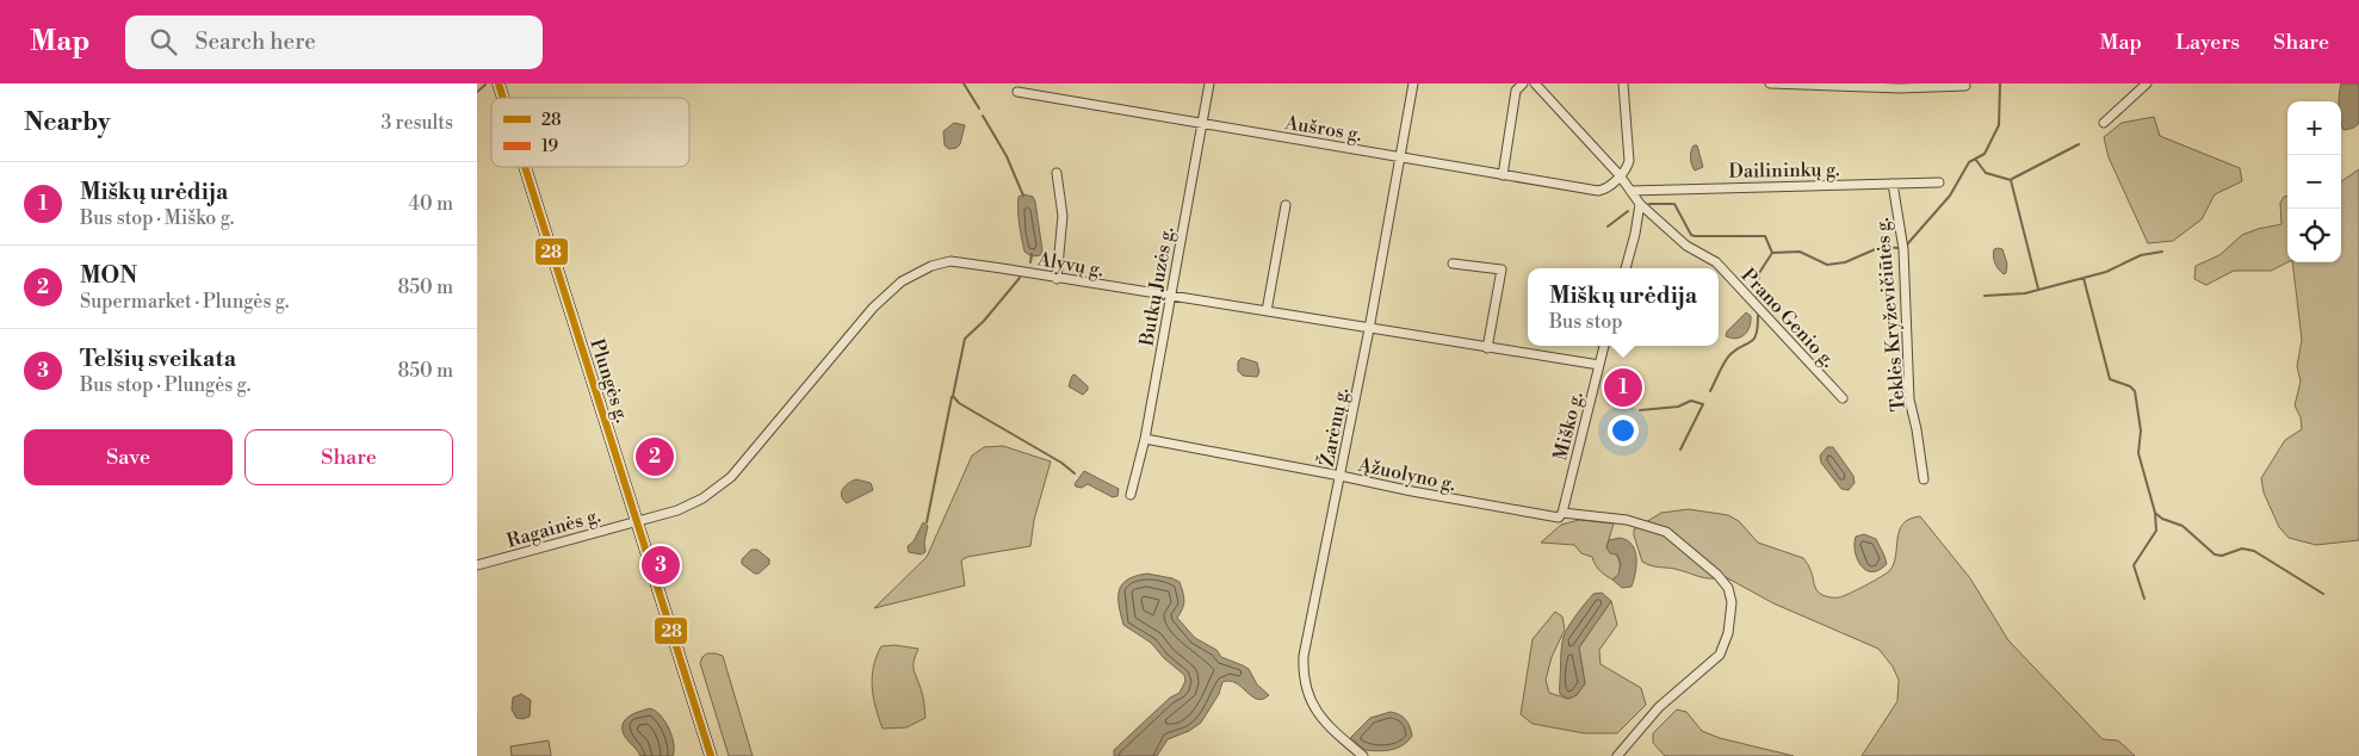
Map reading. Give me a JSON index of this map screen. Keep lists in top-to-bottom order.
{
  "streets": {
    "main road": ["Plungės g."],
    "street": [
      "Aušros g.",
      "Dailininkų g.",
      "Alyvų g.",
      "Butkų Juzės g.",
      "Teklės Kryževičiūtės g.",
      "Prano Genio g.",
      "Miško g.",
      "Žarėnų g.",
      "Ąžuolyno g.",
      "Ragainės g."
    ]
  },
  "crossings": [
    ["Aušros g.", "Butkų Juzės g."],
    ["Aušros g.", "Prano Genio g."],
    ["Aušros g.", "Žarėnų g."],
    ["Dailininkų g.", "Teklės Kryževičiūtės g."],
    ["Dailininkų g.", "Prano Genio g."],
    ["Alyvų g.", "Butkų Juzės g."],
    ["Alyvų g.", "Plungės g."],
    ["Alyvų g.", "Miško g."],
    ["Alyvų g.", "Žarėnų g."],
    ["Alyvų g.", "Ragainės g."],
    ["Butkų Juzės g.", "Ąžuolyno g."],
    ["Plungės g.", "Ragainės g."],
    ["Miško g.", "Ąžuolyno g."],
    ["Žarėnų g.", "Ąžuolyno g."]
  ],
  "lines": ["transit line 28"],
  "legend": ["28", "19"],
  "page": {
    "header": "Map",
    "search": "Search here",
    "nav": ["Map", "Layers", "Share"],
    "heading": ["Nearby", "3 results"],
    "map_buttons": ["+", "−"],
    "list": [
      {
        "mark": "1",
        "name": "Miškų urėdija",
        "note": "Bus stop · Miško g.",
        "value": "40 m"
      },
      {
        "mark": "2",
        "name": "MON",
        "note": "Supermarket · Plungės g.",
        "value": "850 m"
      },
      {
        "mark": "3",
        "name": "Telšių sveikata",
        "note": "Bus stop · Plungės g.",
        "value": "850 m"
      }
    ],
    "popup": ["Miškų urėdija", "Bus stop"],
    "pins": ["1", "2", "3"],
    "buttons": ["Save", "Share"]
  }
}
